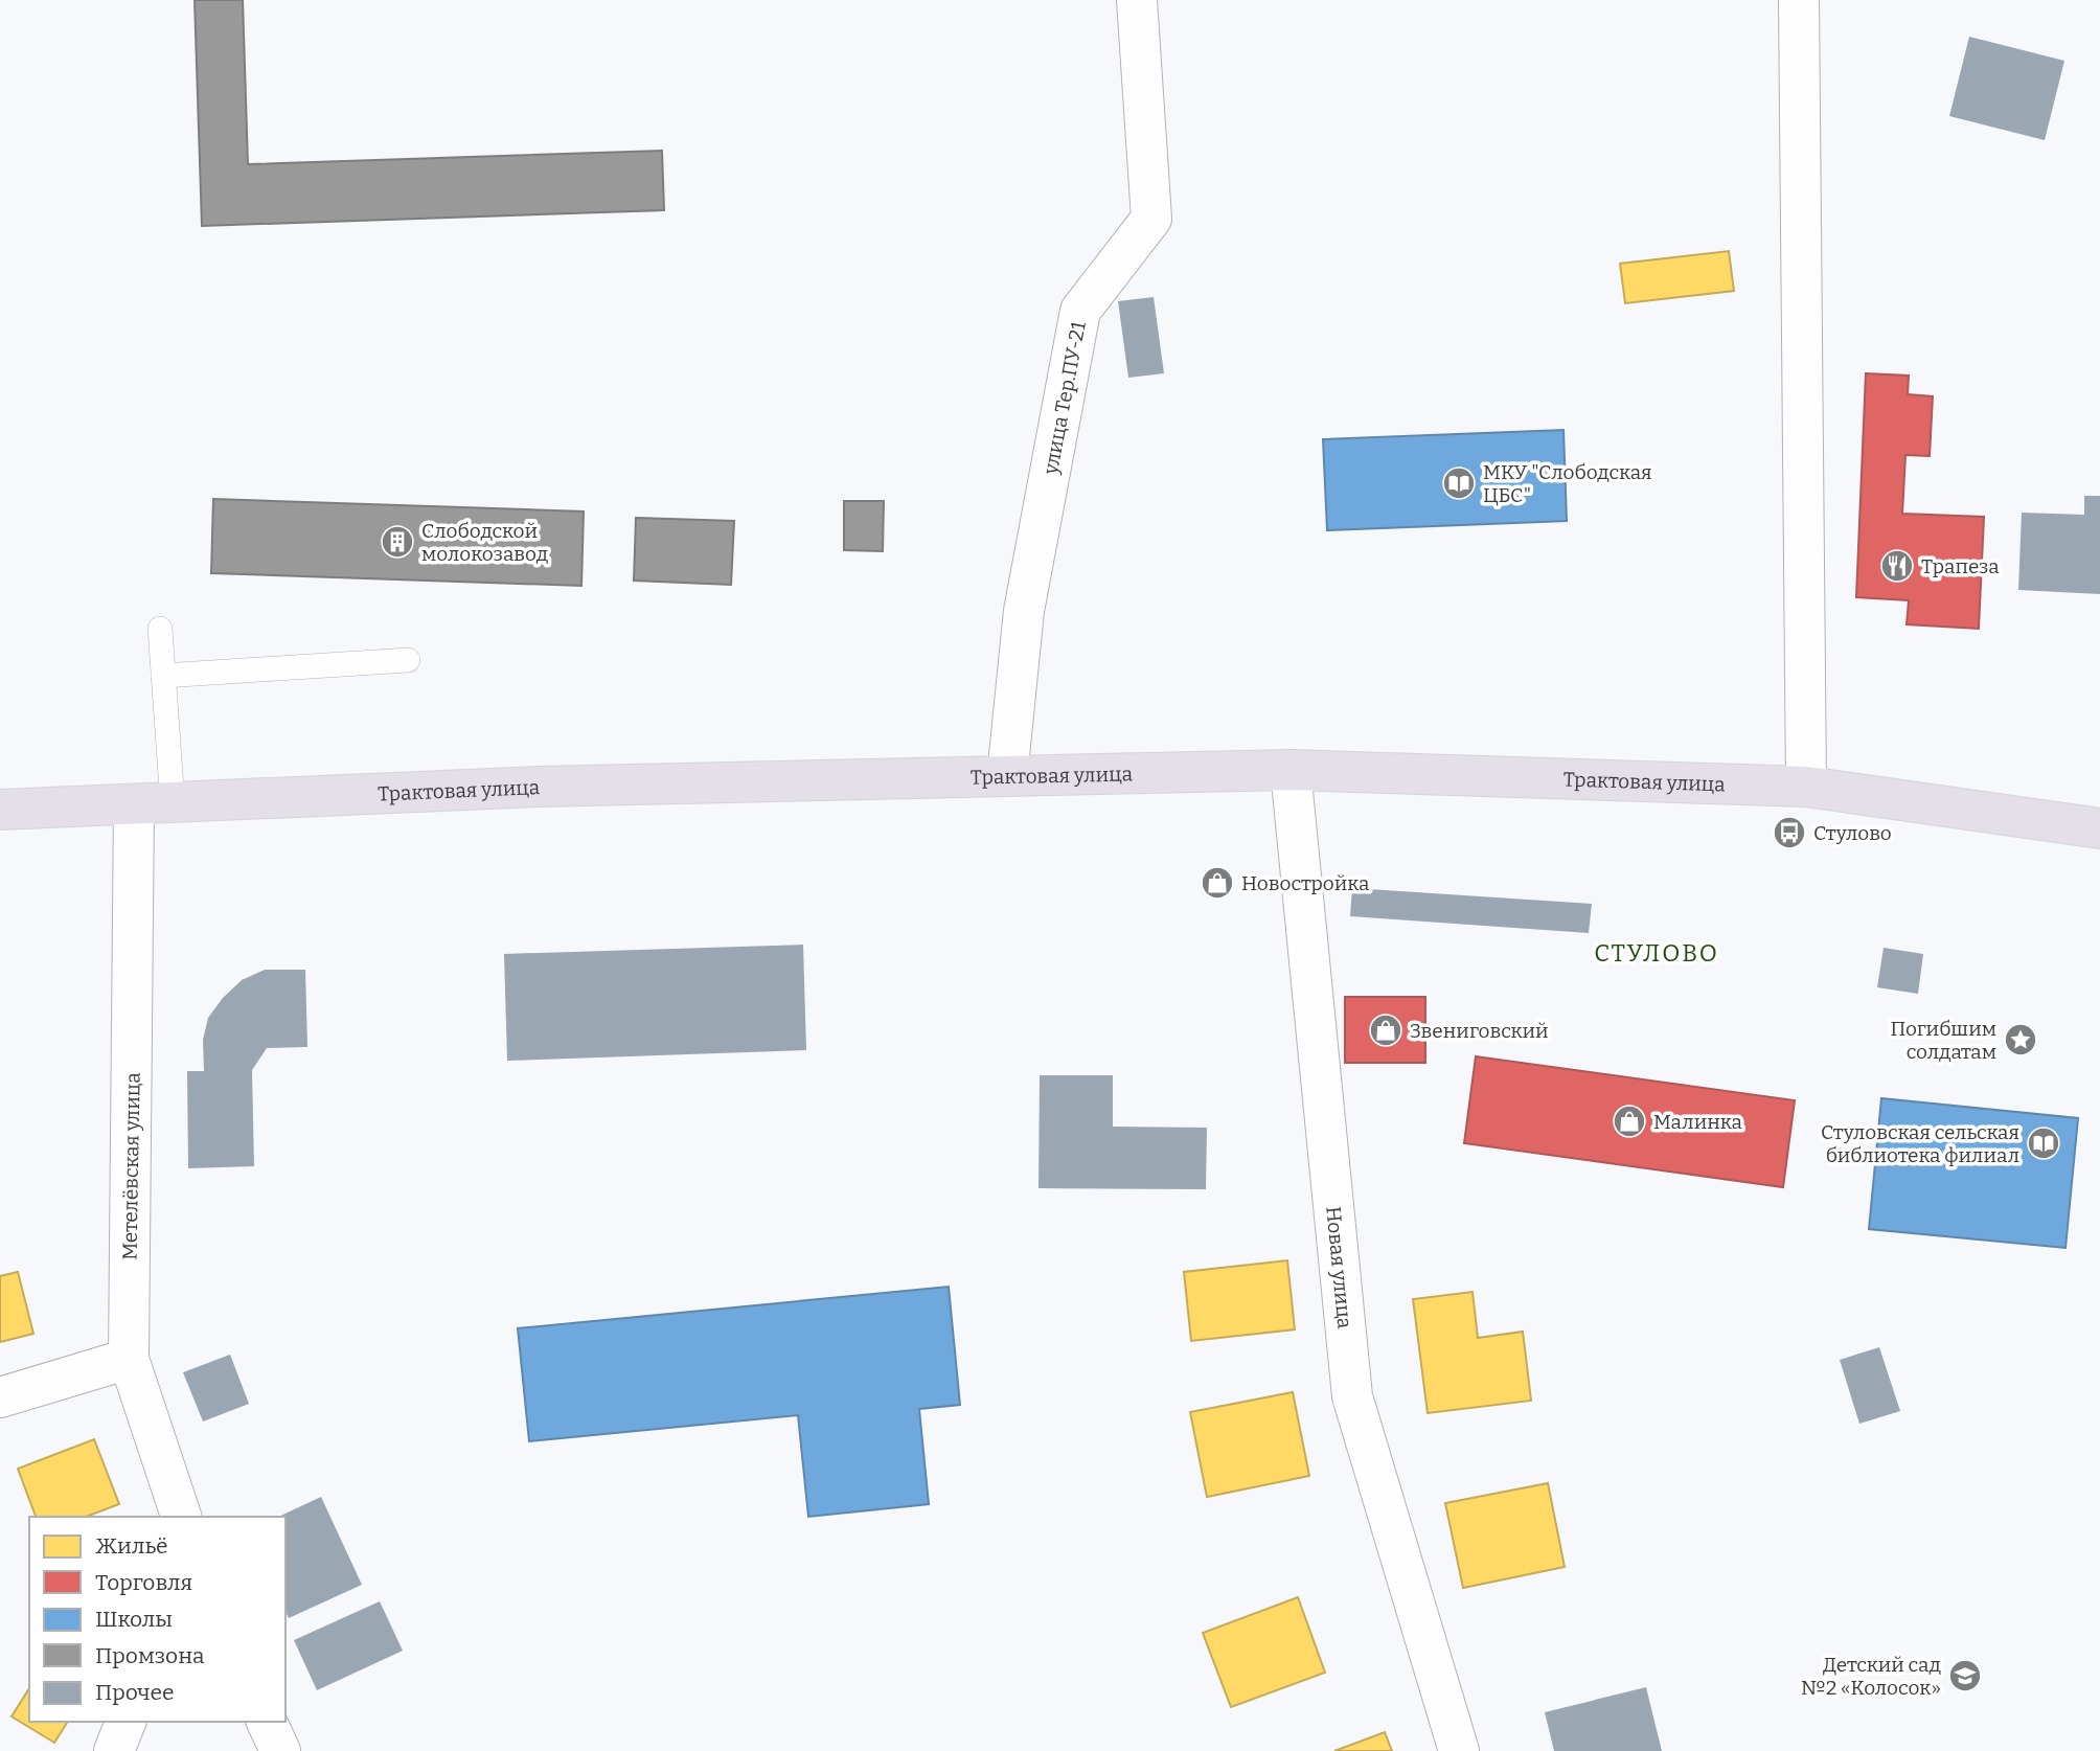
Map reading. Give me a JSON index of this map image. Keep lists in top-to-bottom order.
{
  "streets": {
    "highway": ["Трактовая улица"],
    "street": ["улица Тер.ПУ-21", "Метелёвская улица", "Новая улица"]
  },
  "crossings": [
    ["улица Тер.ПУ-21", "Трактовая улица"],
    ["Трактовая улица", "Метелёвская улица"],
    ["Трактовая улица", "Новая улица"]
  ],
  "districts": ["СТУЛОВО"],
  "places": {
    "library": ["МКУ \"Слободская ЦБС\"", "Стуловская сельская библиотека филиал"],
    "building": ["Слободской молокозавод"],
    "restaurant": ["Трапеза"],
    "bus stop": ["Стулово"],
    "shop": ["Новостройка", "Звениговский", "Малинка"],
    "place": ["Погибшим солдатам"],
    "school or university": ["Детский сад №2 «Колосок»"]
  },
  "legend": [
    "Жильё",
    "Торговля",
    "Школы",
    "Промзона",
    "Прочее"
  ]
}
